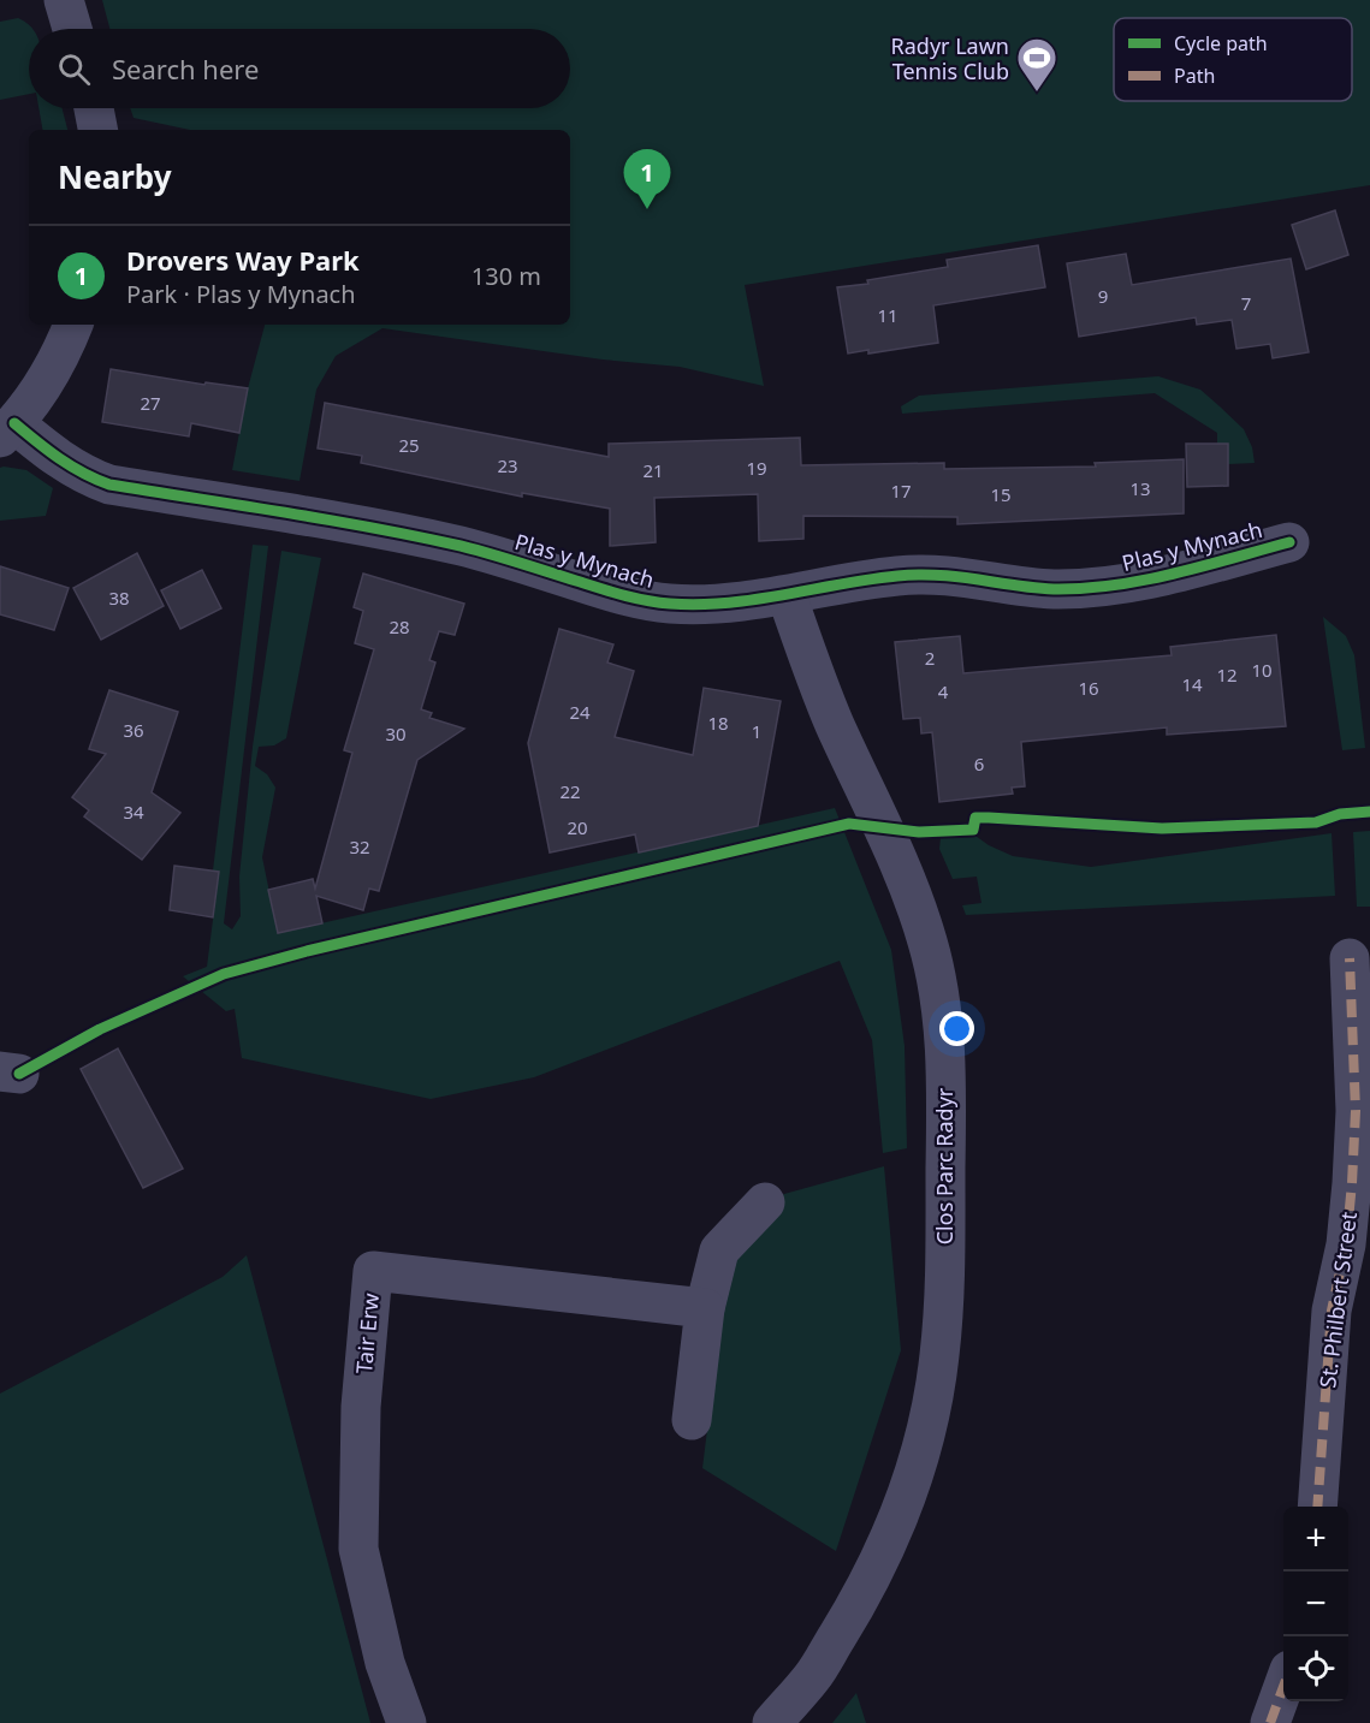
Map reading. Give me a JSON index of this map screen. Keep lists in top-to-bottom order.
{
  "streets": {
    "street": [
      "Plas y Mynach",
      "Clos Parc Radyr",
      "St. Philbert Street",
      "Tair Erw"
    ]
  },
  "crossings": [
    ["Plas y Mynach", "Clos Parc Radyr"]
  ],
  "places": {
    "sports": ["Radyr Lawn Tennis Club"]
  },
  "house_numbers": [
    "9",
    "7",
    "11",
    "27",
    "25",
    "23",
    "19",
    "21",
    "13",
    "17",
    "15",
    "38",
    "28",
    "2",
    "10",
    "12",
    "14",
    "16",
    "4",
    "24",
    "18",
    "36",
    "1",
    "30",
    "6",
    "22",
    "34",
    "20",
    "32"
  ],
  "legend": ["Cycle path", "Path"],
  "page": {
    "search": "Search here",
    "heading": "Nearby",
    "pins": "1",
    "list": [
      {
        "mark": "1",
        "name": "Drovers Way Park",
        "note": "Park · Plas y Mynach",
        "value": "130 m"
      }
    ],
    "map_buttons": ["+", "−"]
  }
}
